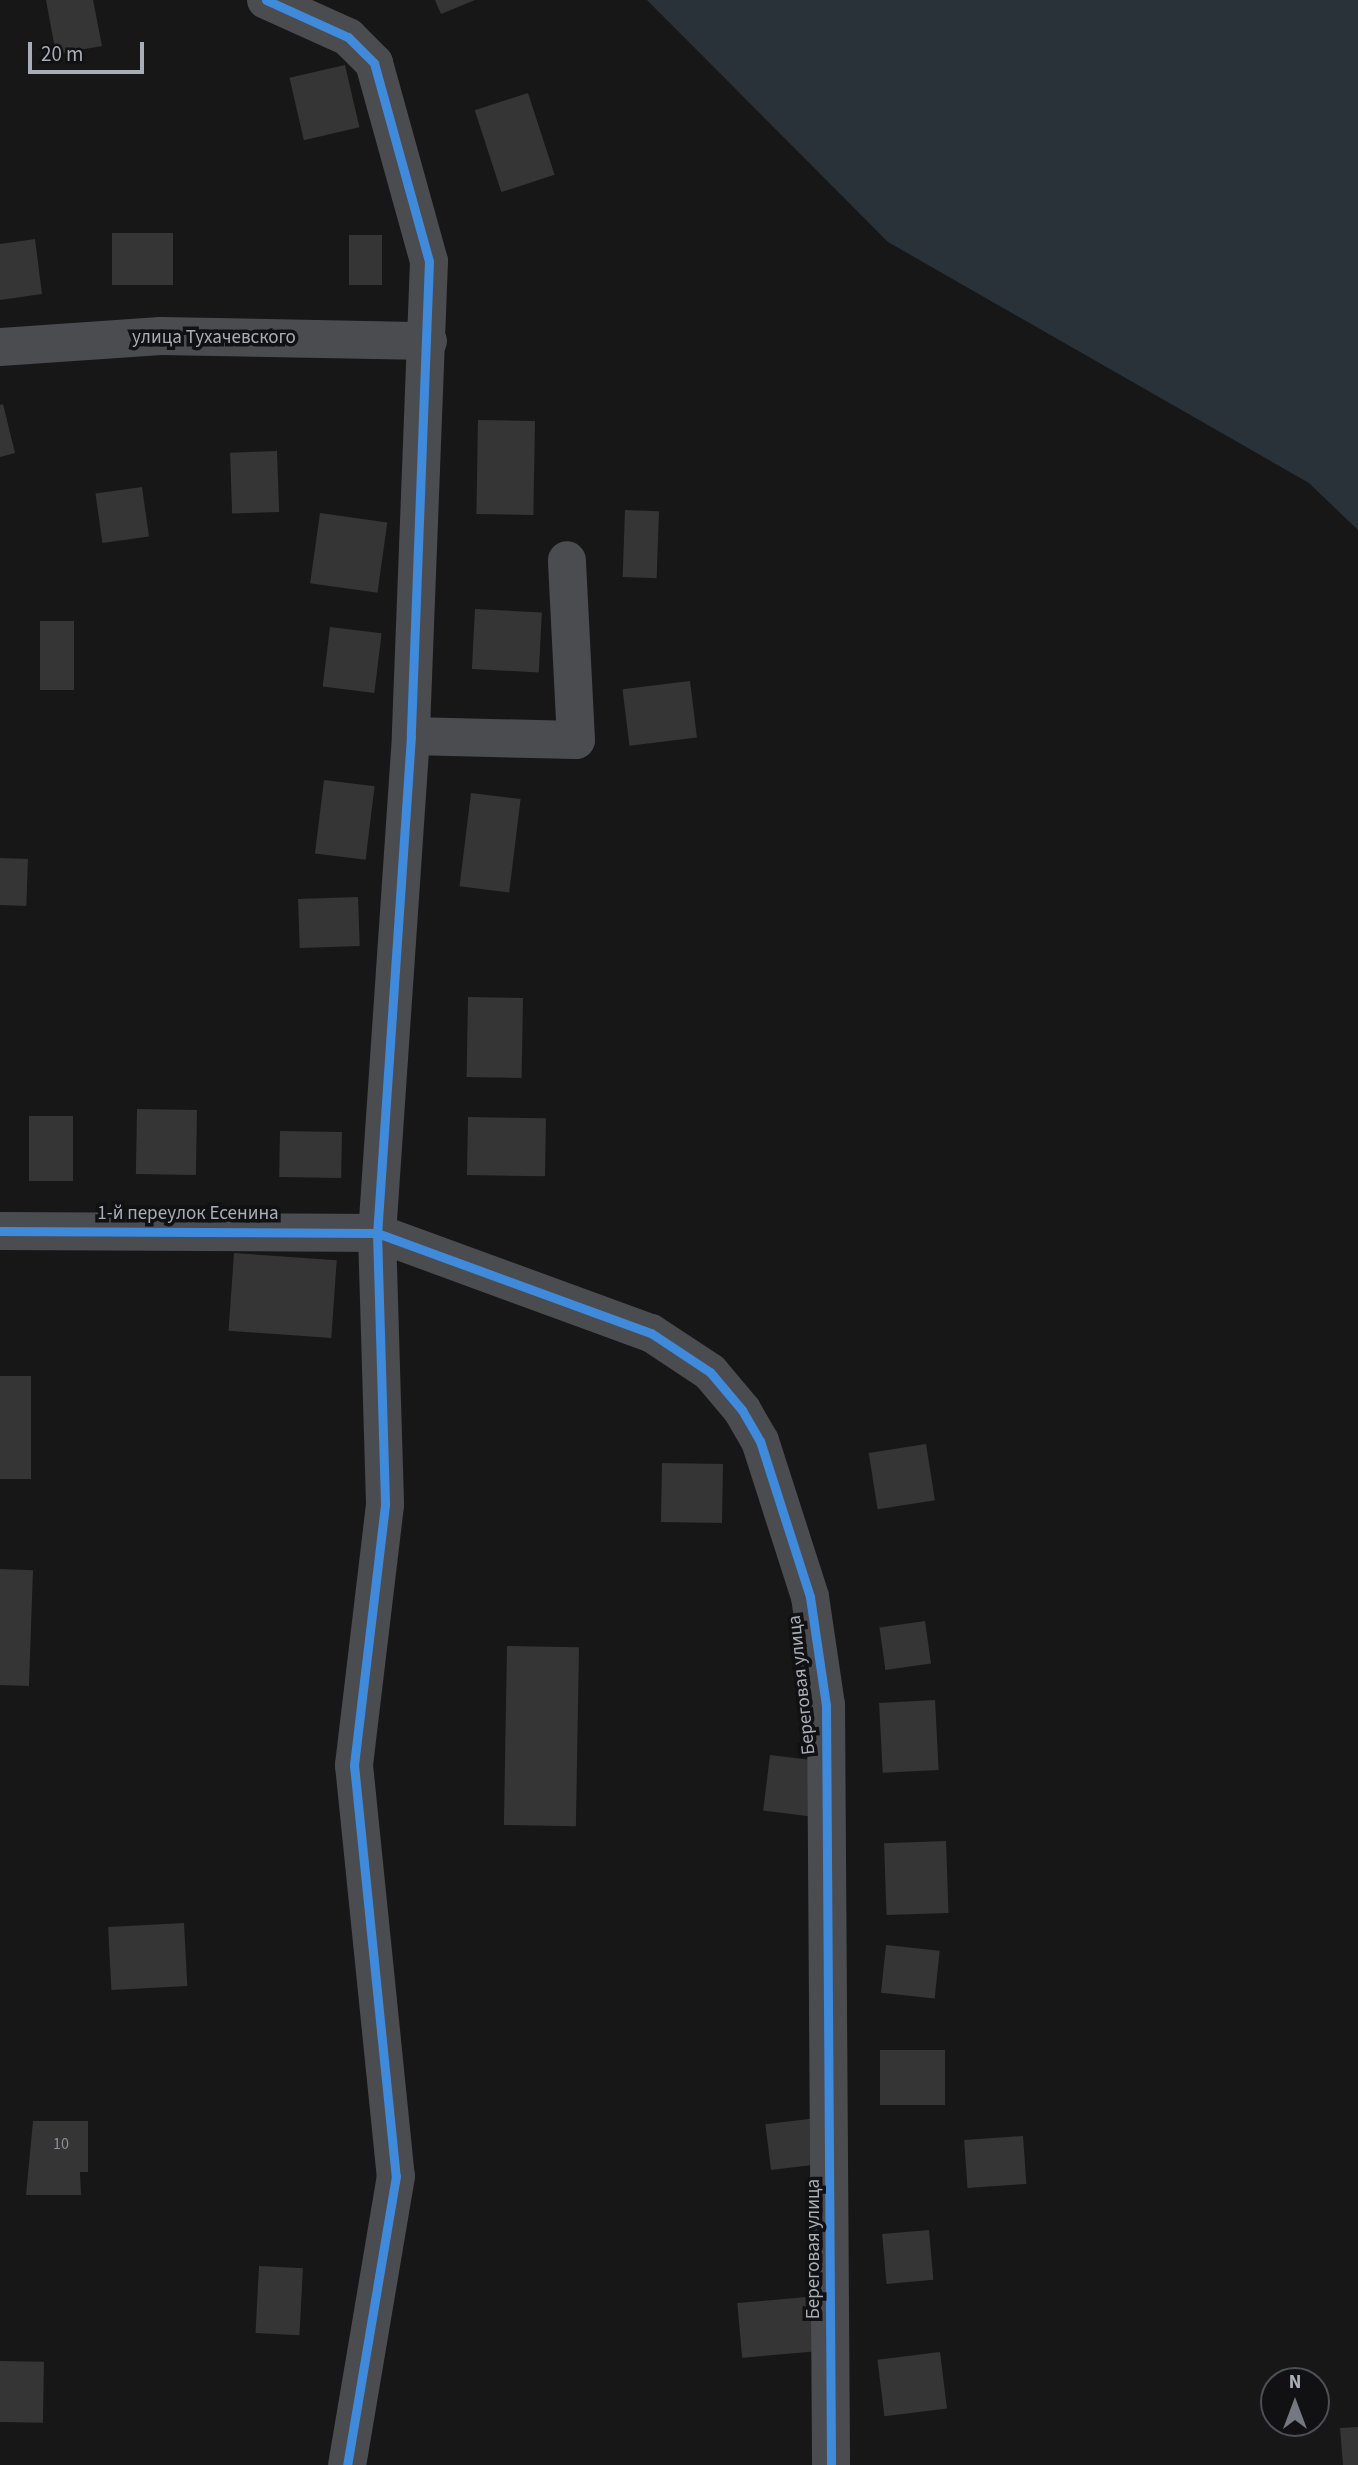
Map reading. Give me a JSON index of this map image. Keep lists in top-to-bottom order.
{
  "streets": {
    "street": ["улица Тухачевского", "1-й переулок Есенина", "Береговая улица"]
  },
  "crossings": [
    ["1-й переулок Есенина", "Береговая улица"]
  ],
  "house_numbers": ["10"],
  "scale_bar": "20 m",
  "north": "top"
}
